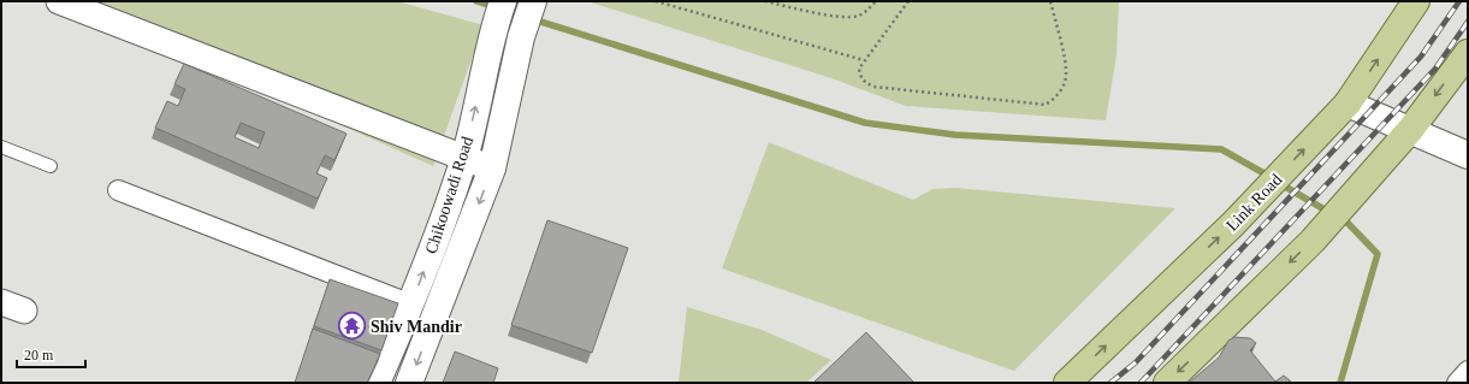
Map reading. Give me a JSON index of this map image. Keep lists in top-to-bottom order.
{
  "streets": {
    "main road": ["Link Road"],
    "street": ["Chikoowadi Road"]
  },
  "places": {
    "temple": ["Shiv Mandir"]
  },
  "scale_bar": "20 m"
}
